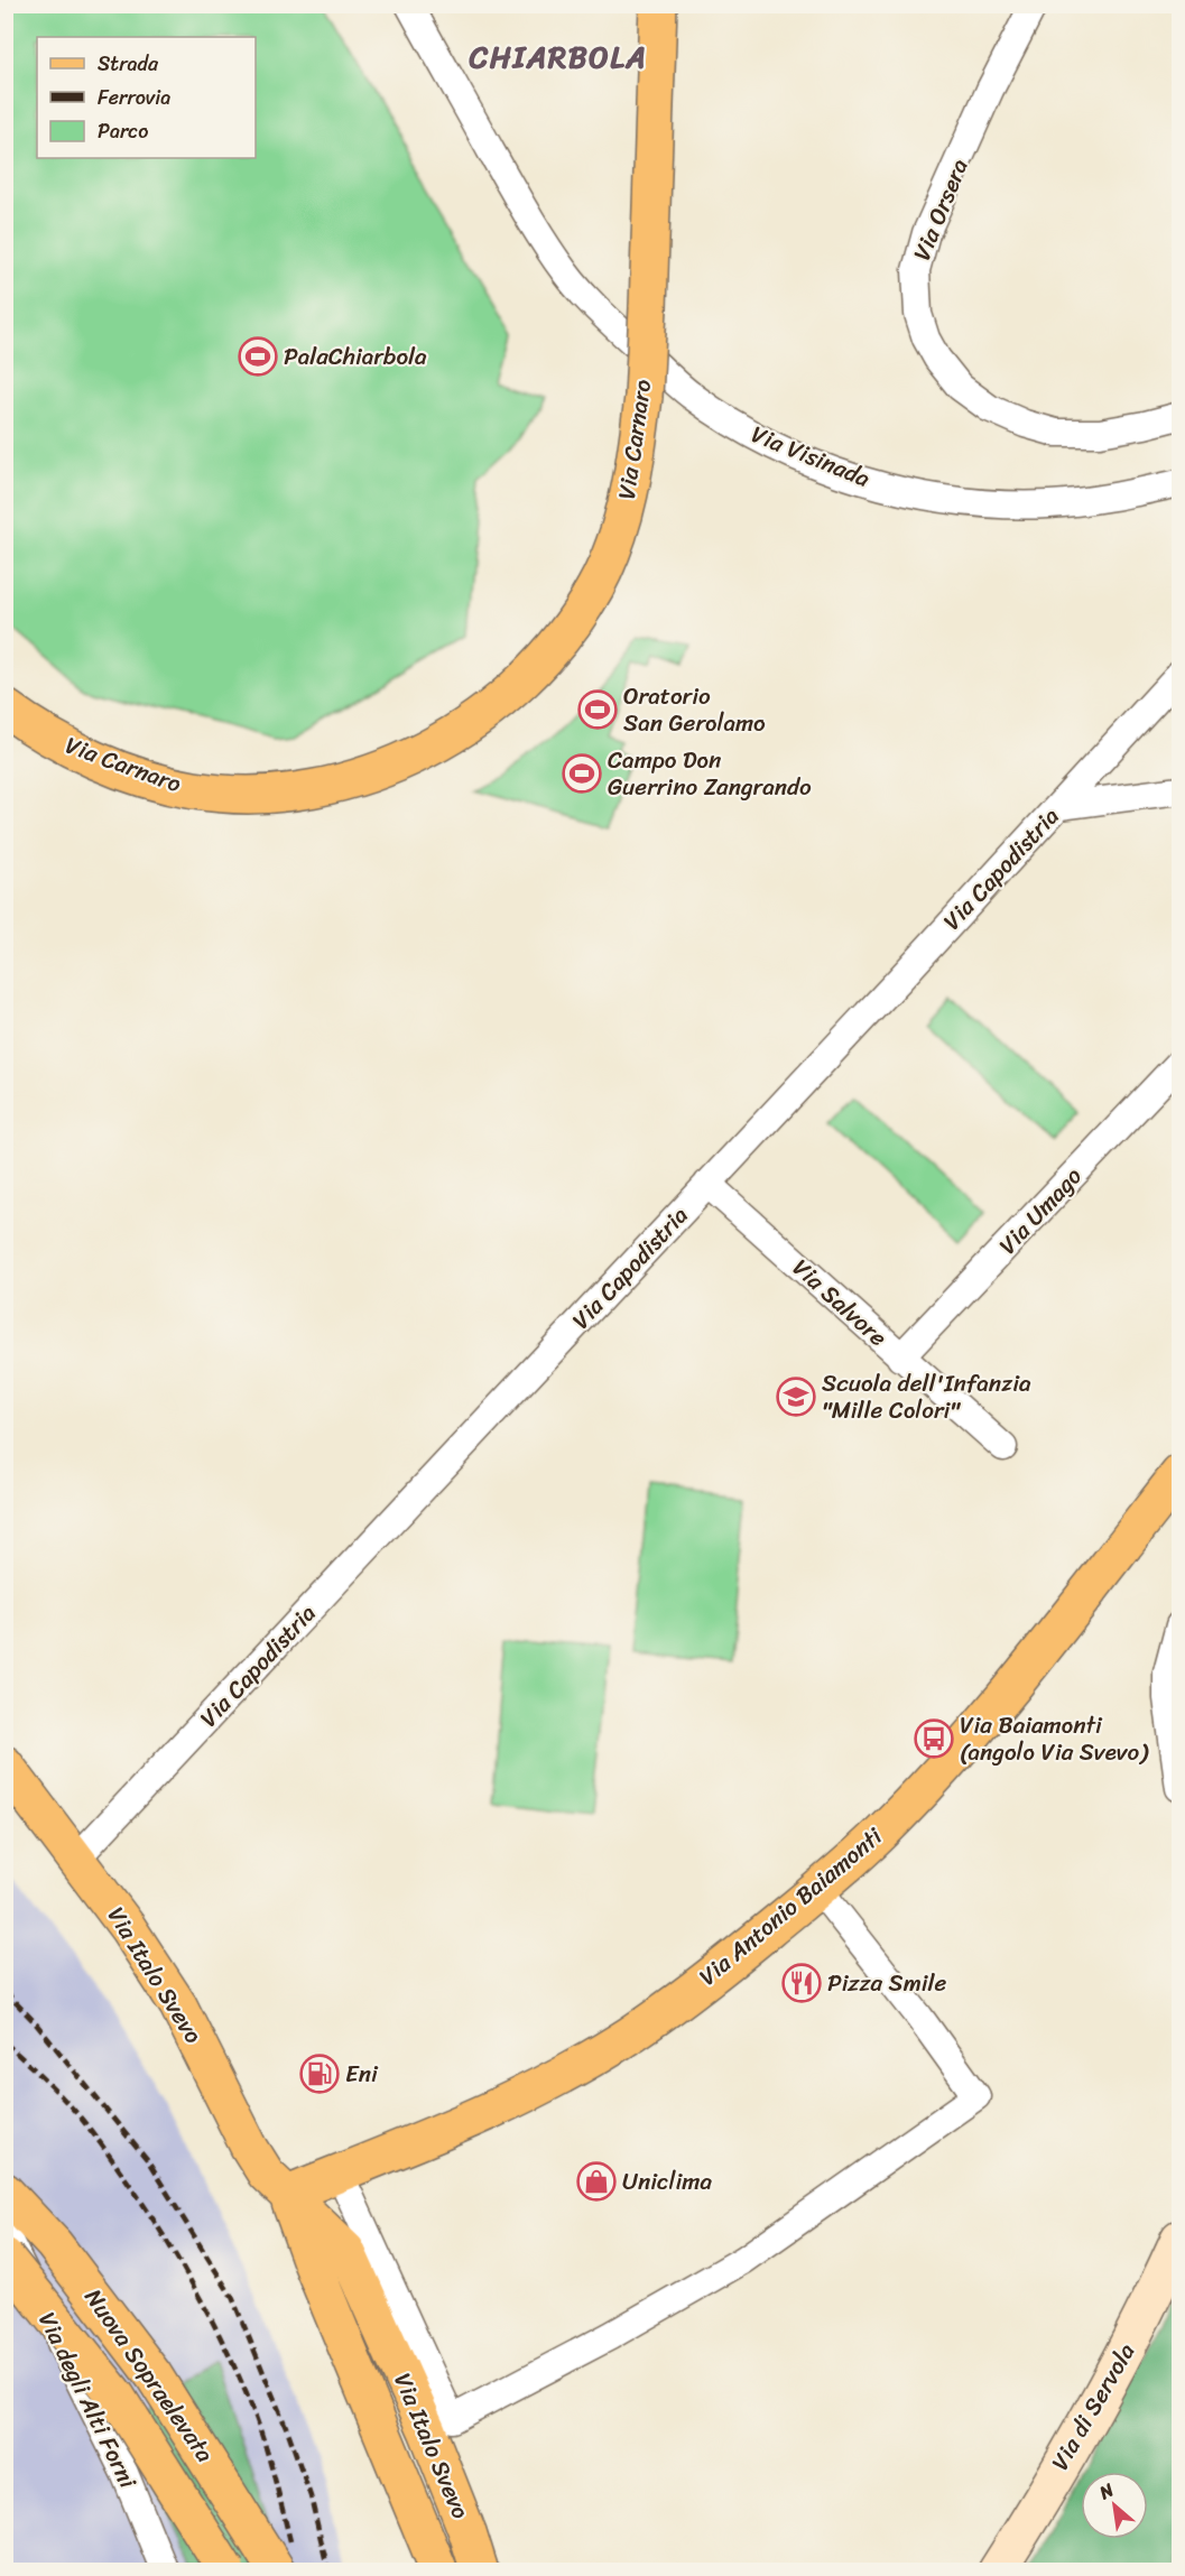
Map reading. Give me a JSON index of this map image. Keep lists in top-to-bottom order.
{
  "streets": {
    "main road": [
      "Via Carnaro",
      "Via Antonio Baiamonti",
      "Via Italo Svevo",
      "Nuova Sopraelevata",
      "Via di Servola"
    ],
    "street": [
      "Via Orsera",
      "Via Visinada",
      "Via Capodistria",
      "Via Umago",
      "Via Salvore",
      "Via degli Alti Forni"
    ]
  },
  "crossings": [
    ["Via Capodistria", "Via Salvore"],
    ["Via Capodistria", "Via Italo Svevo"],
    ["Via Umago", "Via Salvore"],
    ["Via Antonio Baiamonti", "Via Italo Svevo"]
  ],
  "districts": ["CHIARBOLA"],
  "places": {
    "sports": ["PalaChiarbola", "Oratorio San Gerolamo", "Campo Don Guerrino Zangrando"],
    "school or university": ["Scuola dell'Infanzia \"Mille Colori\""],
    "bus stop": ["Via Baiamonti (angolo Via Svevo)"],
    "restaurant": ["Pizza Smile"],
    "fuel station": ["Eni"],
    "shop": ["Uniclima"]
  },
  "legend": ["Strada", "Ferrovia", "Parco"],
  "north": "top left"
}
